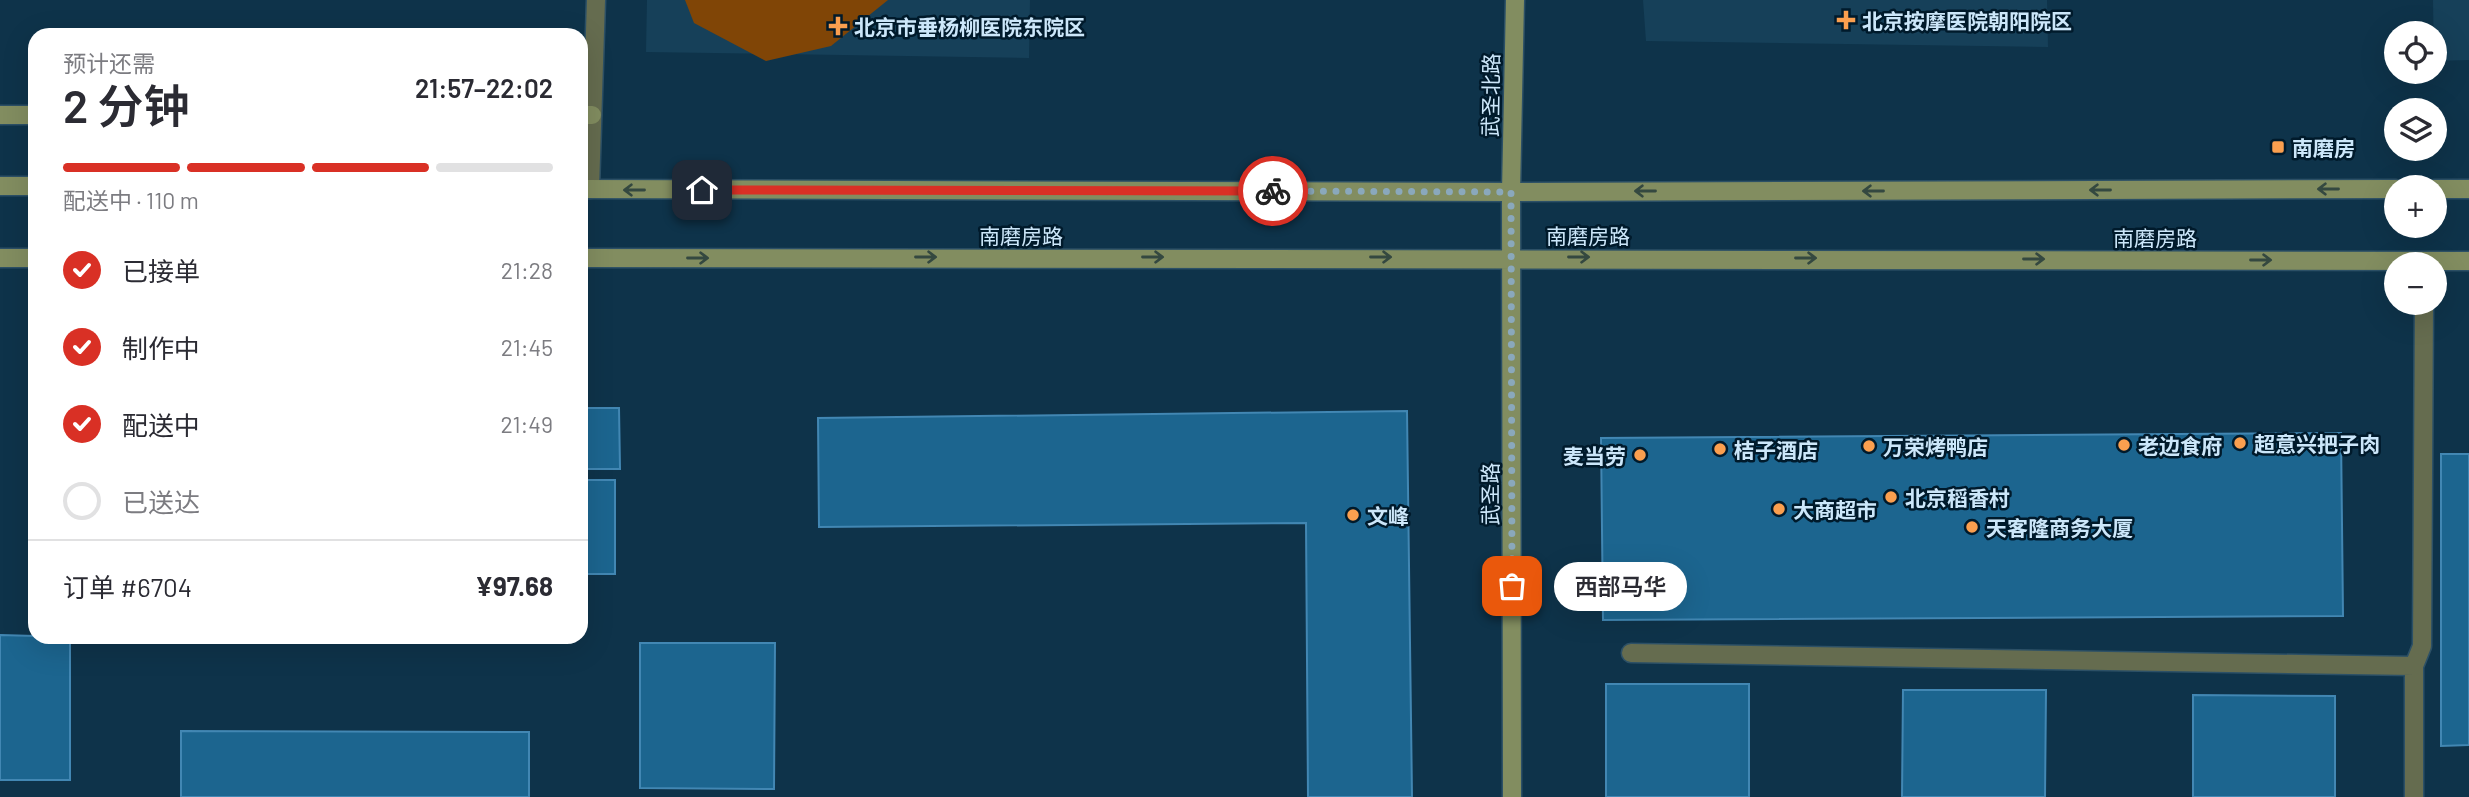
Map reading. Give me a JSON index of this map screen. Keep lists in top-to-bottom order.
{
  "streets": {
    "main road": ["武圣北路", "南磨房路", "武圣路"]
  },
  "crossings": [
    ["武圣北路", "南磨房路"],
    ["武圣北路", "武圣路"],
    ["南磨房路", "武圣路"]
  ],
  "places": {
    "health": ["北京按摩医院朝阳院区", "北京市垂杨柳医院东院区"],
    "transit": ["南磨房"],
    "other": [
      "超意兴把子肉",
      "老边食府",
      "万荣烤鸭店",
      "桔子酒店",
      "麦当劳",
      "北京稻香村",
      "大商超市",
      "文峰",
      "天客隆商务大厦",
      "西部马华"
    ]
  },
  "page": {
    "map_buttons": ["+", "−"],
    "heading": ["2 分钟", "预计还需", "21:57–22:02"],
    "panel": ["订单 #6704", "¥97.68"],
    "bar": "配送中 · 110 m",
    "list": [
      ["已接单", "21:28"],
      ["制作中", "21:45"],
      ["配送中", "21:49"],
      "已送达"
    ],
    "bubble": "西部马华"
  }
}
